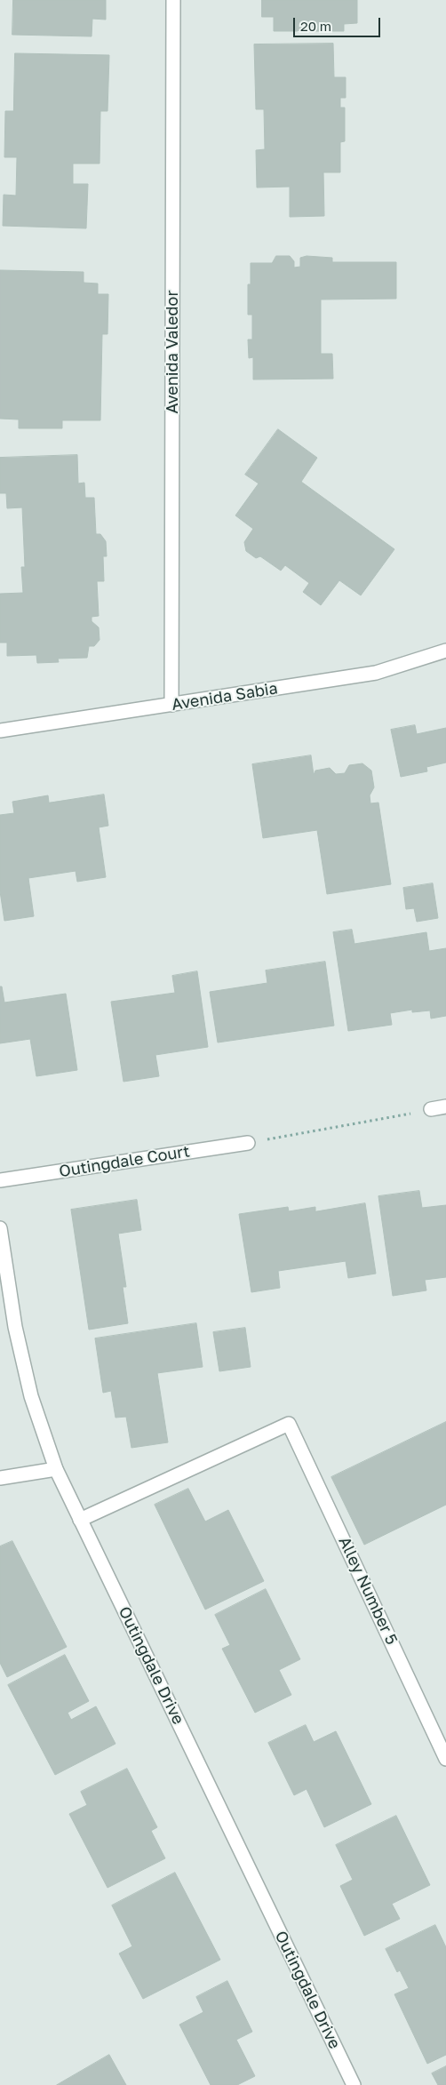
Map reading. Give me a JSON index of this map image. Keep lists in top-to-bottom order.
{
  "streets": {
    "street": [
      "Avenida Valedor",
      "Avenida Sabia",
      "Outingdale Court",
      "Alley Number 5",
      "Outingdale Drive"
    ]
  },
  "crossings": [
    ["Avenida Valedor", "Avenida Sabia"],
    ["Alley Number 5", "Outingdale Drive"]
  ],
  "scale_bar": "20 m"
}
